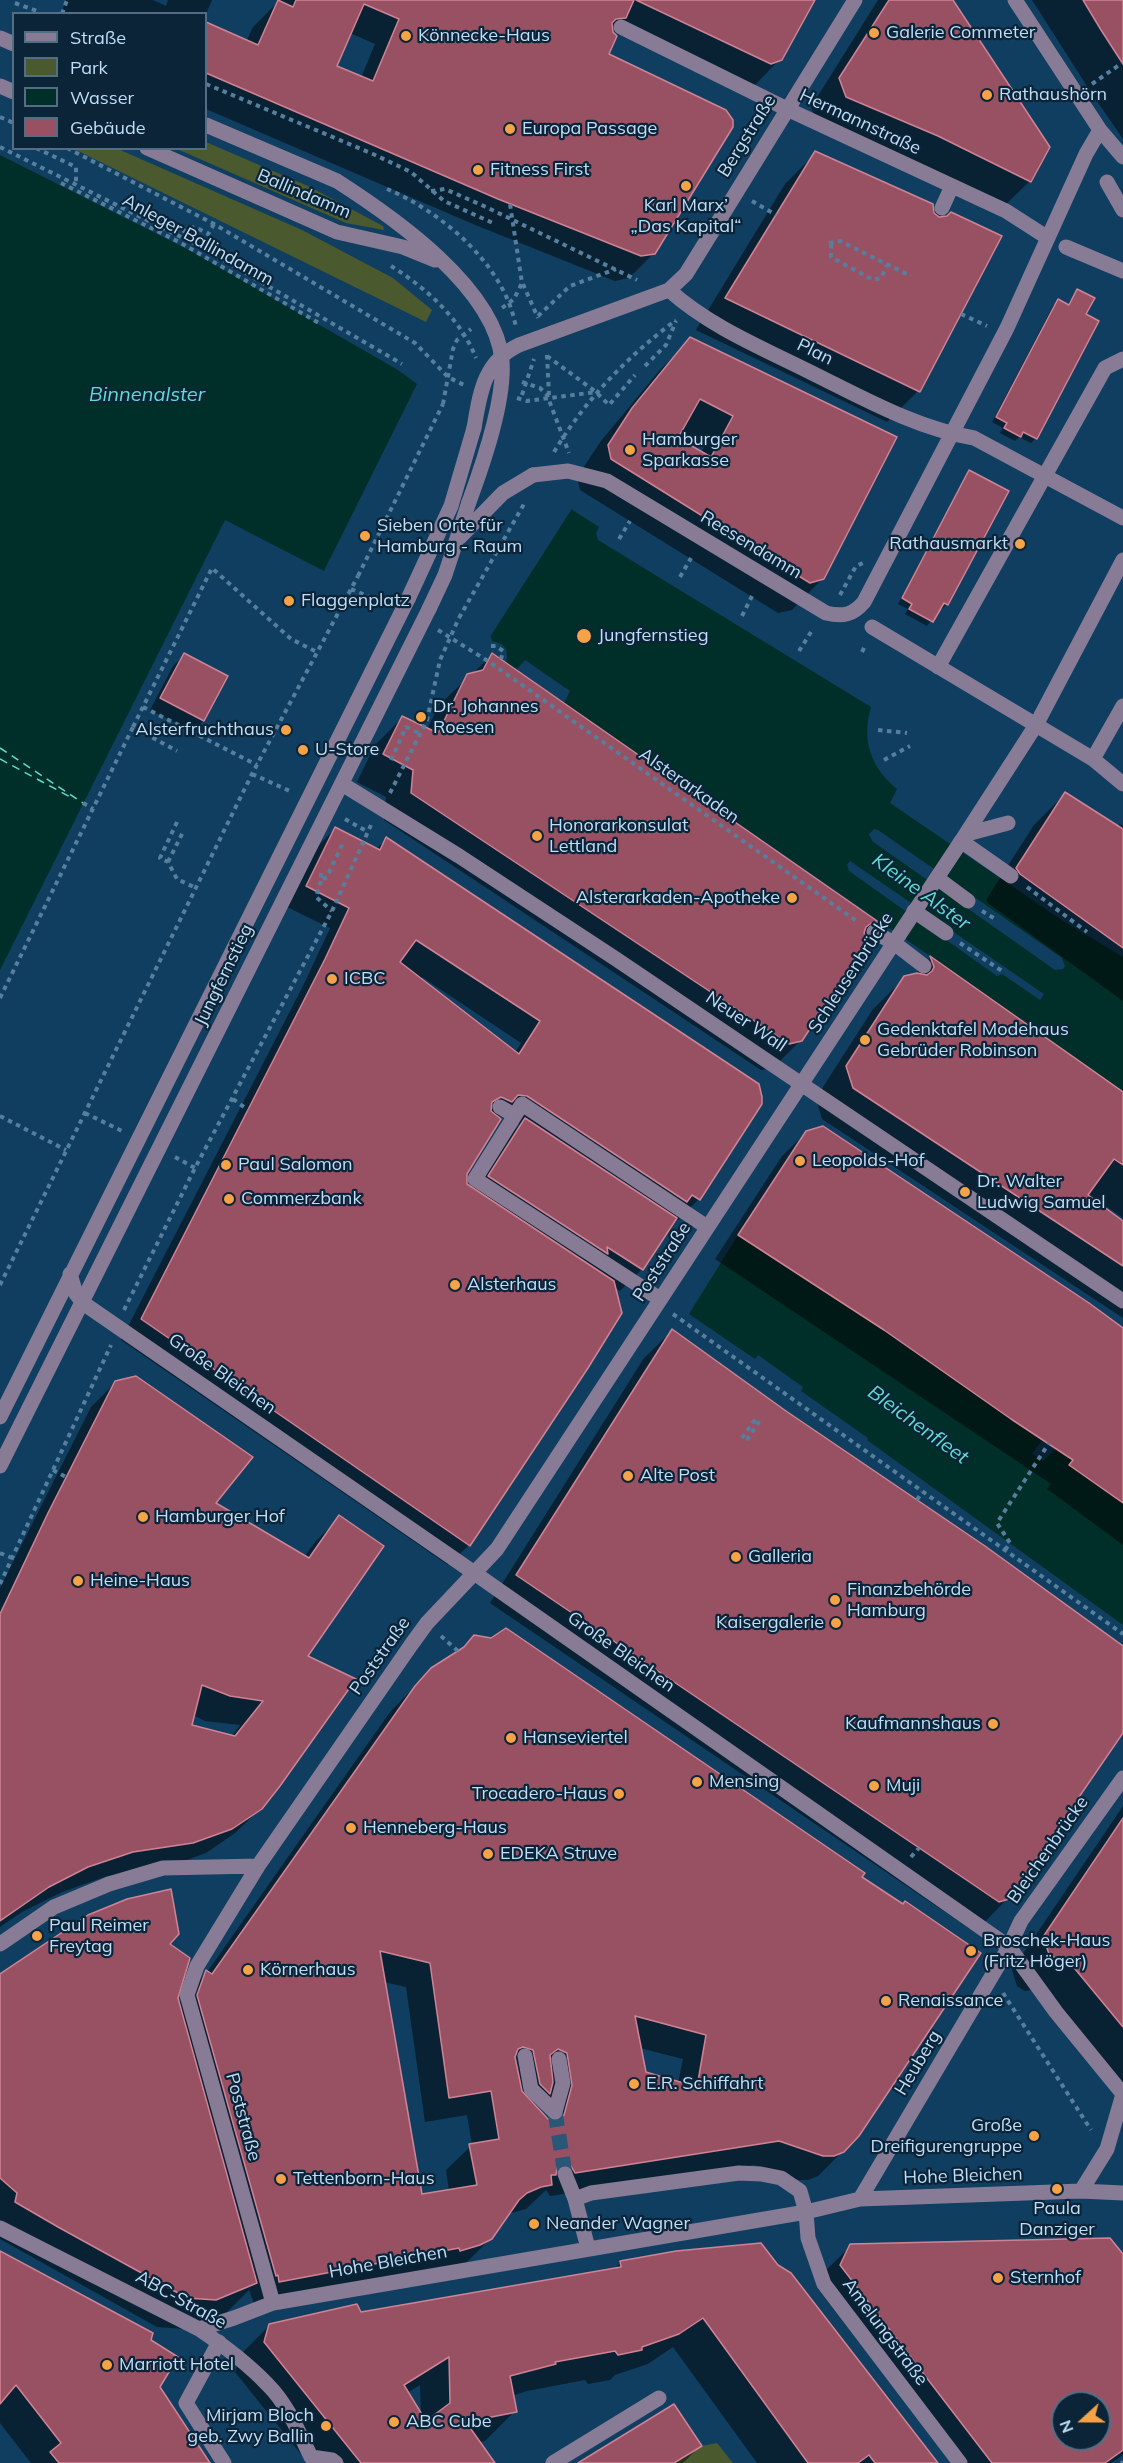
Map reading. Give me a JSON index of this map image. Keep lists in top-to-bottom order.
{
  "streets": {
    "street": [
      "Hermannstraße",
      "Bergstraße",
      "Ballindamm",
      "Plan",
      "Reesendamm",
      "Schleusenbrücke",
      "Jungfernstieg",
      "Neuer Wall",
      "Poststraße",
      "Große Bleichen",
      "Bleichenbrücke",
      "Heuberg",
      "Hohe Bleichen",
      "ABC-Straße",
      "Amelungstraße"
    ],
    "path": ["Anleger Ballindamm", "Alsterarkaden"]
  },
  "crossings": [
    ["Hermannstraße", "Bergstraße"],
    ["Bergstraße", "Plan"],
    ["Bergstraße", "Jungfernstieg"],
    ["Ballindamm", "Jungfernstieg"],
    ["Plan", "Reesendamm"],
    ["Plan", "Jungfernstieg"],
    ["Reesendamm", "Jungfernstieg"],
    ["Schleusenbrücke", "Neuer Wall"],
    ["Schleusenbrücke", "Poststraße"],
    ["Jungfernstieg", "Neuer Wall"],
    ["Jungfernstieg", "Große Bleichen"],
    ["Neuer Wall", "Poststraße"],
    ["Poststraße", "Große Bleichen"],
    ["Poststraße", "Hohe Bleichen"],
    ["Große Bleichen", "Bleichenbrücke"],
    ["Große Bleichen", "Heuberg"],
    ["Große Bleichen", "Hohe Bleichen"],
    ["Bleichenbrücke", "Heuberg"],
    ["Heuberg", "Hohe Bleichen"],
    ["Hohe Bleichen", "ABC-Straße"],
    ["Hohe Bleichen", "Amelungstraße"]
  ],
  "water": ["Binnenalster", "Kleine Alster", "Bleichenfleet"],
  "places": [
    "Galerie Commeter",
    "Könnecke-Haus",
    "Rathaushörn",
    "Europa Passage",
    "Fitness First",
    "Karl Marx’ „Das Kapital“",
    "Hamburger Sparkasse",
    "Sieben Orte für Hamburg - Raum",
    "Rathausmarkt",
    "Flaggenplatz",
    "Jungfernstieg",
    "Dr. Johannes Roesen",
    "Alsterfruchthaus",
    "U-Store",
    "Honorarkonsulat Lettland",
    "Alsterarkaden-Apotheke",
    "ICBC",
    "Gedenktafel Modehaus Gebrüder Robinson",
    "Leopolds-Hof",
    "Paul Salomon",
    "Dr. Walter Ludwig Samuel",
    "Commerzbank",
    "Alsterhaus",
    "Alte Post",
    "Hamburger Hof",
    "Galleria",
    "Heine-Haus",
    "Finanzbehörde Hamburg",
    "Kaisergalerie",
    "Kaufmannshaus",
    "Hanseviertel",
    "Mensing",
    "Muji",
    "Trocadero-Haus",
    "Henneberg-Haus",
    "EDEKA Struve",
    "Paul Reimer Freytag",
    "Broschek-Haus (Fritz Höger)",
    "Körnerhaus",
    "Renaissance",
    "E.R. Schiffahrt",
    "Große Dreifigurengruppe",
    "Tettenborn-Haus",
    "Paula Danziger",
    "Neander Wagner",
    "Sternhof",
    "Marriott Hotel",
    "ABC Cube",
    "Mirjam Bloch geb. Zwy Ballin"
  ],
  "legend": [
    "Straße",
    "Park",
    "Wasser",
    "Gebäude"
  ],
  "north": "left"
}
